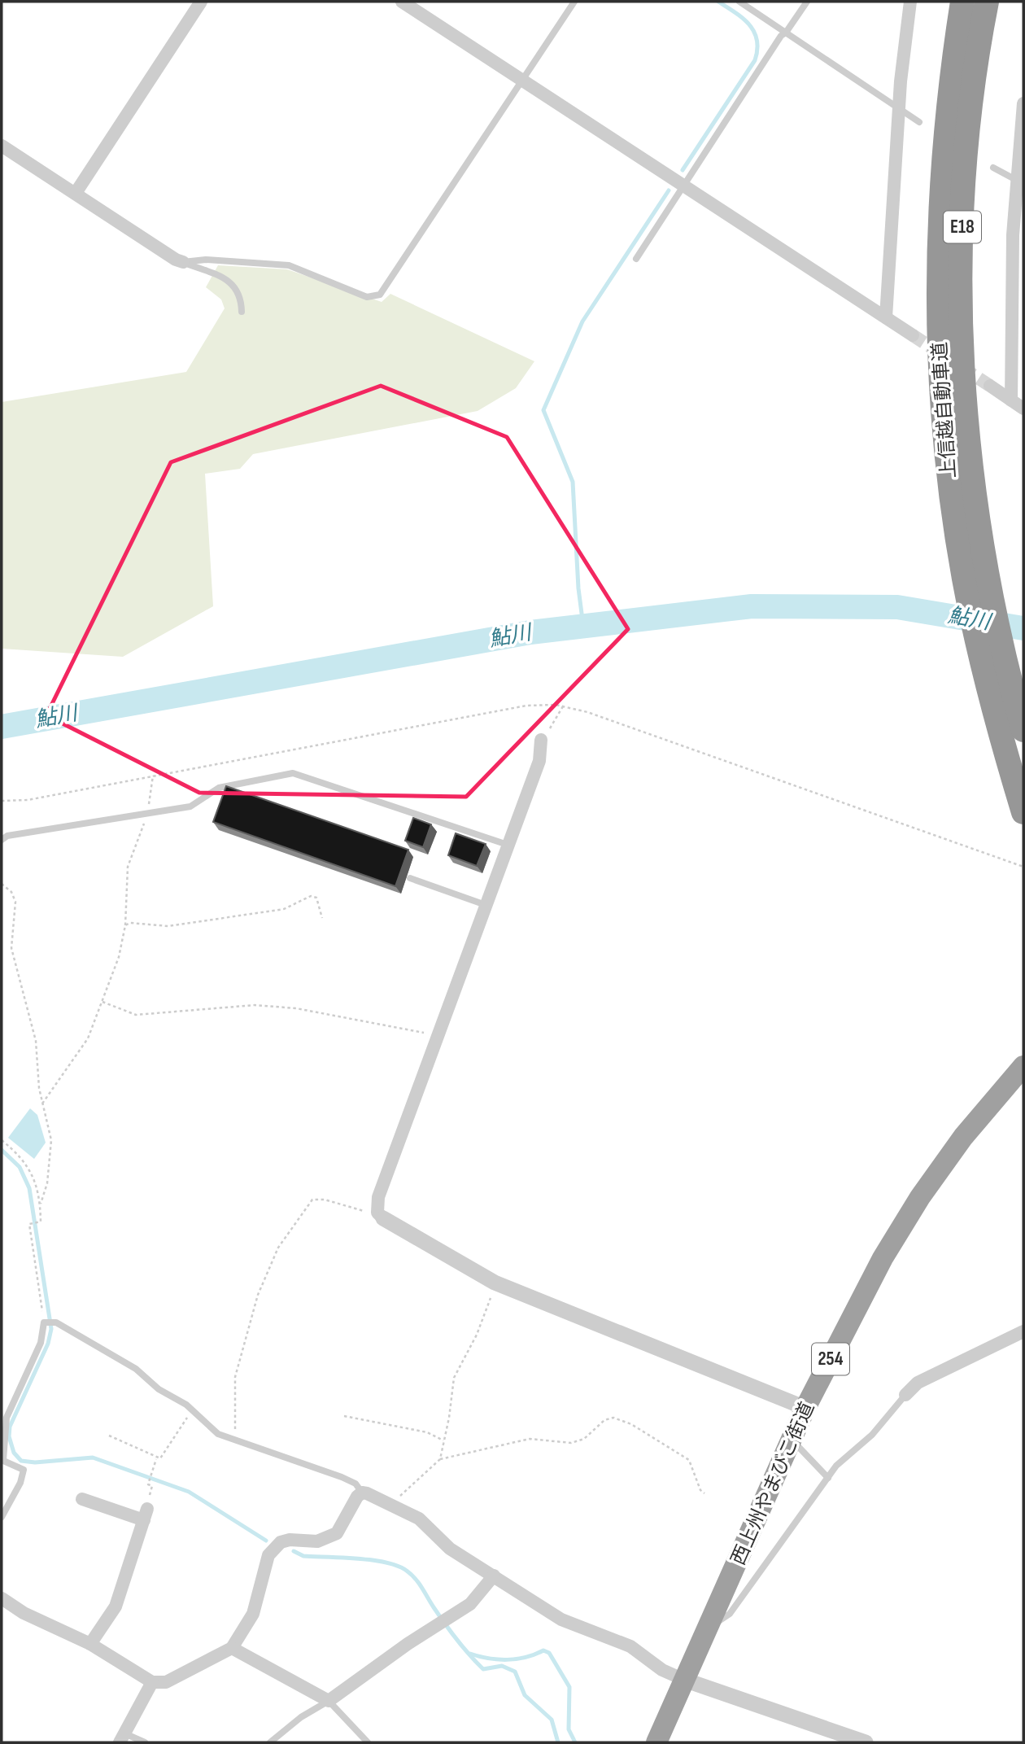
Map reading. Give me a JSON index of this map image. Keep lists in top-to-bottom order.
{
  "streets": {
    "highway": [
      "E18",
      "上信越自動車道",
      "254",
      "西上州やまびこ街道"
    ]
  },
  "water": ["鮎川"]
}
